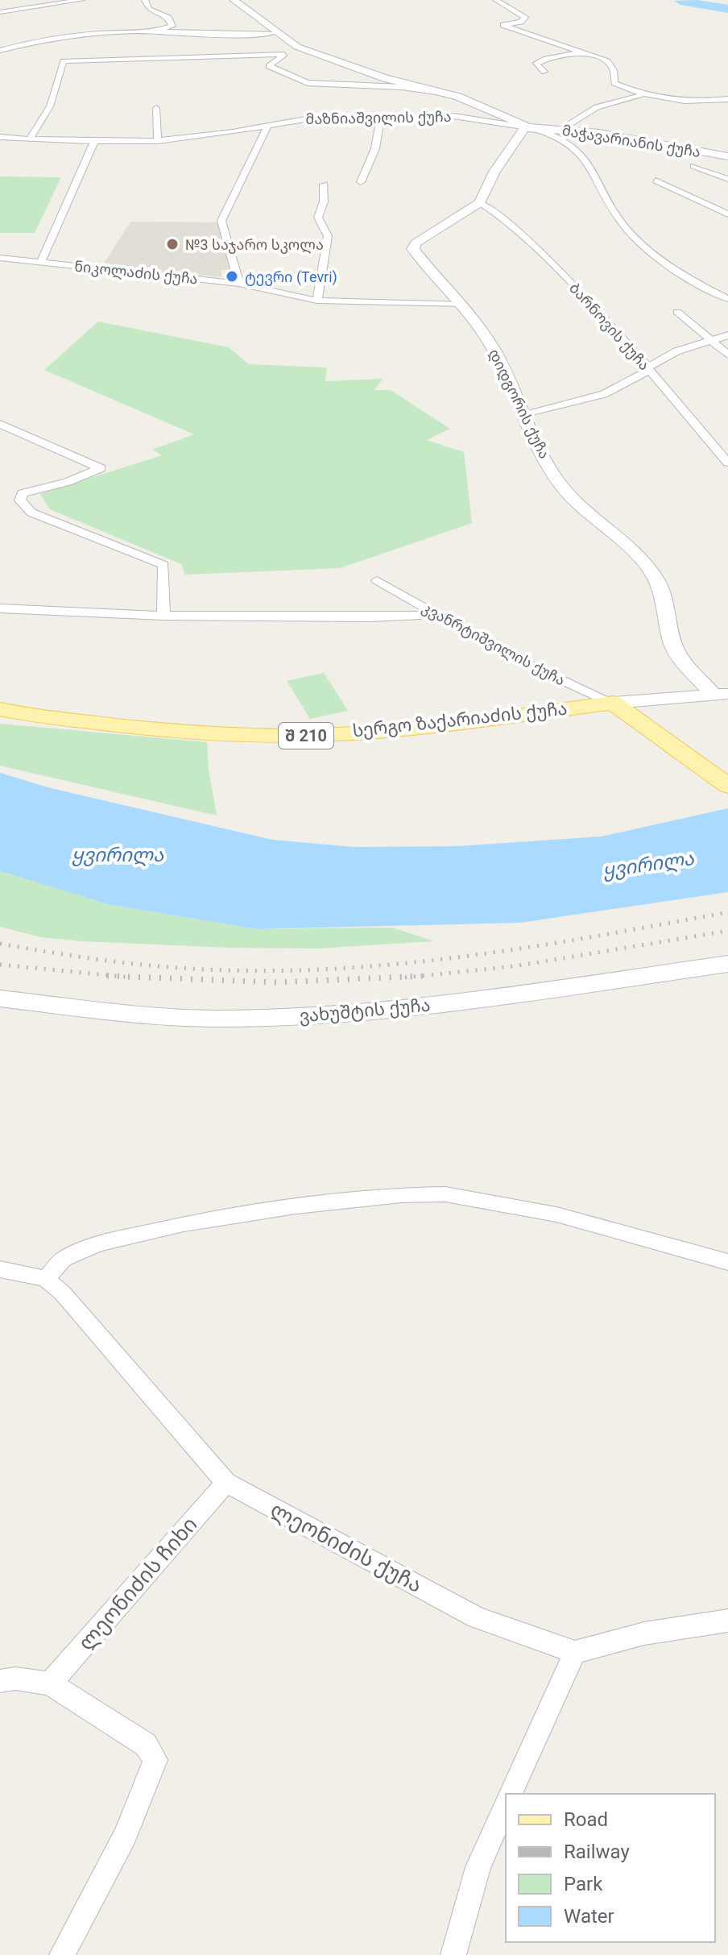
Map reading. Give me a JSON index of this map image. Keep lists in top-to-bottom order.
{
  "streets": {
    "main road": ["სერგო ზაქარიაძის ქუჩა", "შ 210"],
    "street": [
      "მაზნიაშვილის ქუჩა",
      "მაჭავარიანის ქუჩა",
      "ნიკოლაძის ქუჩა",
      "ბარნოვის ქუჩა",
      "დიდგორის ქუჩა",
      "კვანრტიშვილის ქუჩა",
      "ვახუშტის ქუჩა",
      "ლეონიძის ქუჩა",
      "ლეონიძის ჩიხი"
    ]
  },
  "crossings": [
    ["მაზნიაშვილის ქუჩა", "მაჭავარიანის ქუჩა"],
    ["ნიკოლაძის ქუჩა", "დიდგორის ქუჩა"],
    ["ბარნოვის ქუჩა", "დიდგორის ქუჩა"],
    ["დიდგორის ქუჩა", "სერგო ზაქარიაძის ქუჩა"],
    ["კვანრტიშვილის ქუჩა", "სერგო ზაქარიაძის ქუჩა"],
    ["ლეონიძის ქუჩა", "ლეონიძის ჩიხი"]
  ],
  "water": ["ყვირილა"],
  "places": ["№3 საჯარო სკოლა", "ტევრი (Tevri)"],
  "legend": [
    "Road",
    "Railway",
    "Park",
    "Water"
  ]
}
